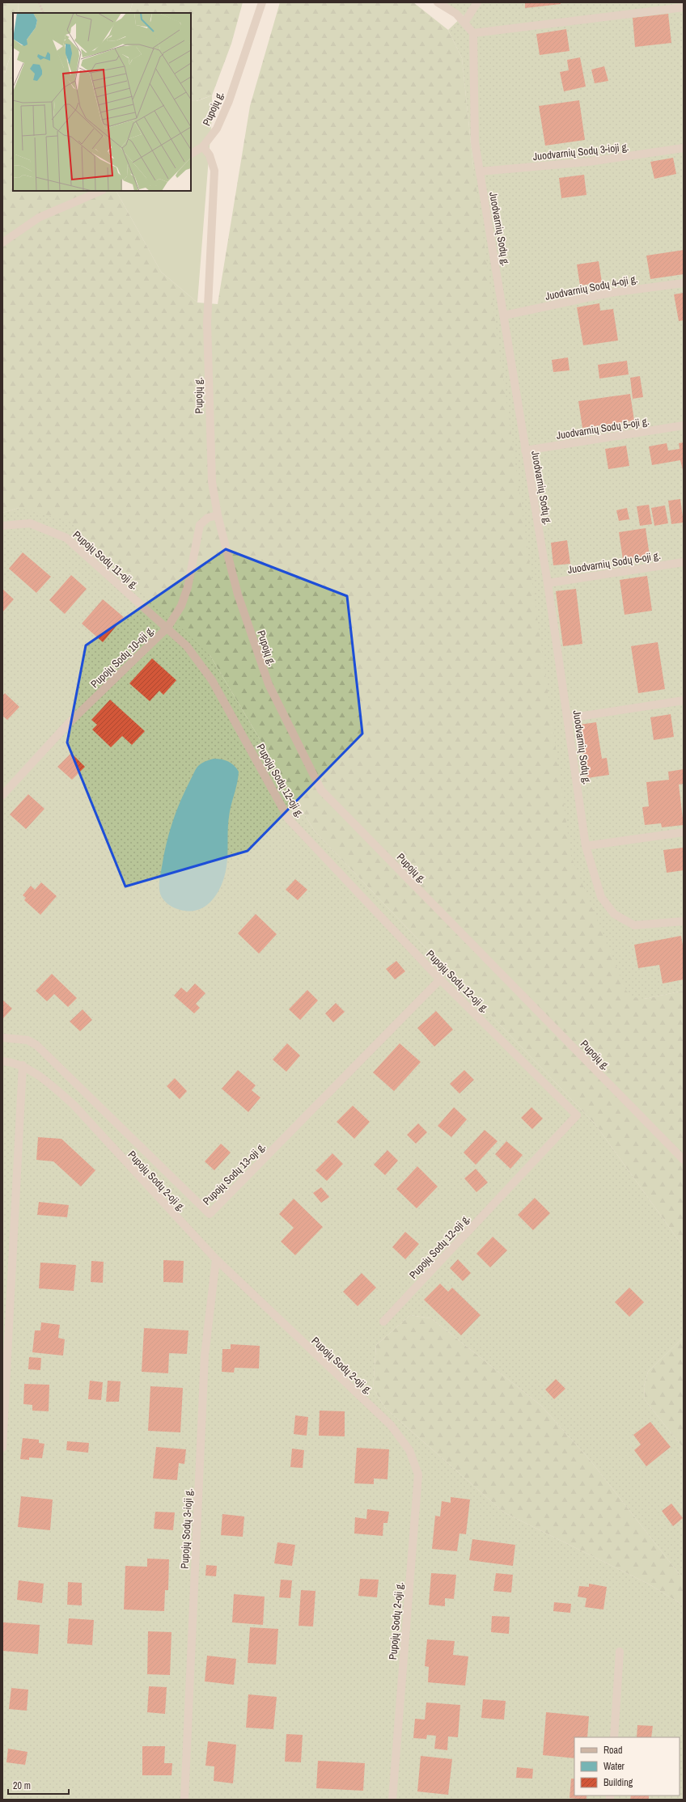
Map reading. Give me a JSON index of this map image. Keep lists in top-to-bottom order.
{
  "streets": {
    "street": [
      "Pupojų g.",
      "Juodvarnių Sodų 3-ioji g.",
      "Juodvarnių Sodų g.",
      "Juodvarnių Sodų 4-oji g.",
      "Juodvarnių Sodų 5-oji g.",
      "Pupojų Sodų 11-oji g.",
      "Juodvarnių Sodų 6-oji g.",
      "Pupojų Sodų 10-oji g.",
      "Pupojų Sodų 12-oji g.",
      "Pupojų Sodų 13-oji g.",
      "Pupojų Sodų 2-oji g.",
      "Pupojų Sodų 3-ioji g."
    ]
  },
  "crossings": [
    ["Pupojų g.", "Pupojų Sodų 10-oji g."],
    ["Juodvarnių Sodų 3-ioji g.", "Juodvarnių Sodų g."],
    ["Juodvarnių Sodų g.", "Juodvarnių Sodų 4-oji g."],
    ["Juodvarnių Sodų g.", "Juodvarnių Sodų 5-oji g."],
    ["Juodvarnių Sodų g.", "Juodvarnių Sodų 6-oji g."],
    ["Pupojų Sodų 11-oji g.", "Pupojų Sodų 10-oji g."],
    ["Pupojų Sodų 11-oji g.", "Pupojų Sodų 12-oji g."],
    ["Pupojų Sodų 10-oji g.", "Pupojų Sodų 12-oji g."],
    ["Pupojų Sodų 12-oji g.", "Pupojų Sodų 13-oji g."],
    ["Pupojų Sodų 2-oji g.", "Pupojų Sodų 3-ioji g."]
  ],
  "legend": ["Road", "Water", "Building"],
  "scale_bar": "20 m"
}
